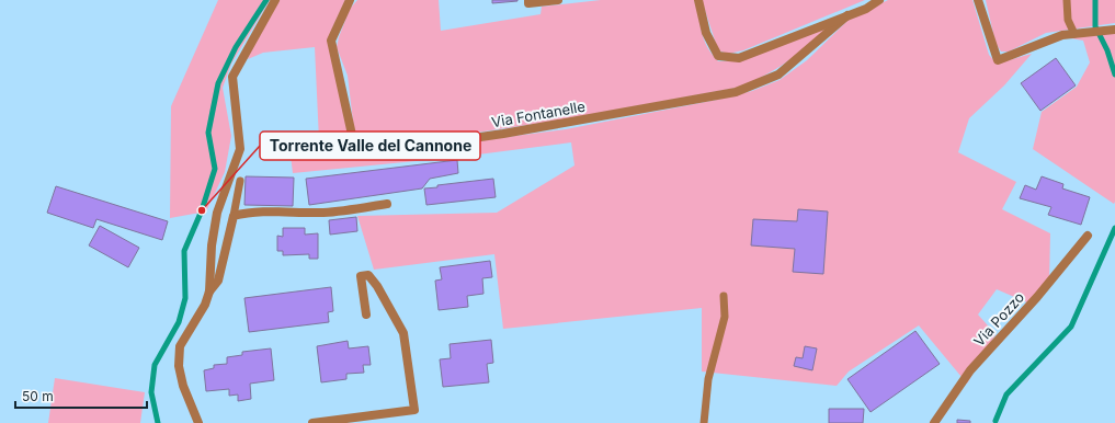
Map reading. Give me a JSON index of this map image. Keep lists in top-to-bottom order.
{
  "streets": {
    "street": ["Via Fontanelle", "Via Pozzo"]
  },
  "places": ["Torrente Valle del Cannone"],
  "scale_bar": "50 m"
}
